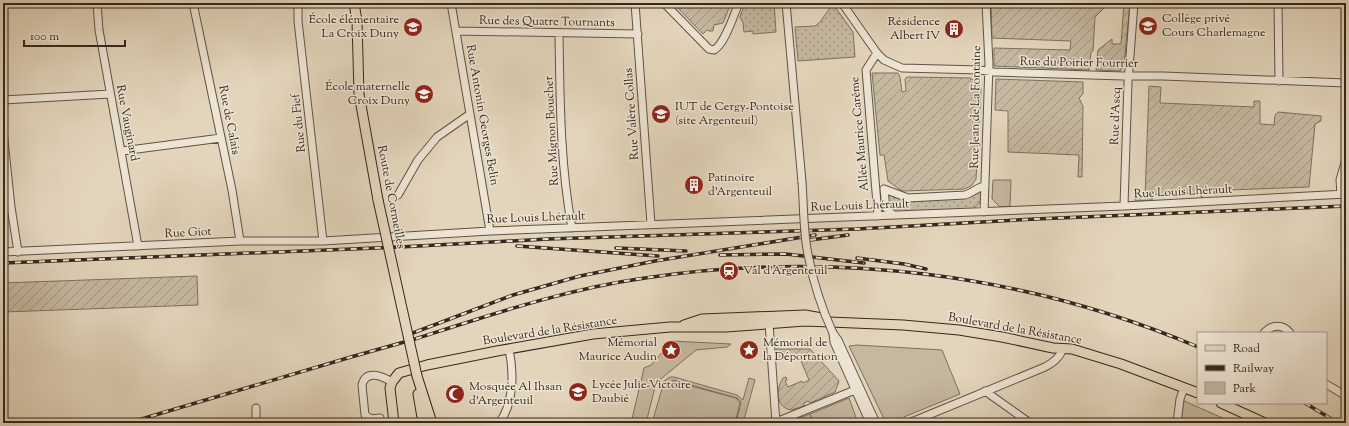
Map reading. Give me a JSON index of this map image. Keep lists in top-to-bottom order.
{
  "streets": {
    "main road": ["Route de Cormeilles", "Boulevard de la Résistance"],
    "street": [
      "Rue des Quatre Tournants",
      "Rue du Poirier Fourrier",
      "Rue Jean de La Fontaine",
      "Rue Valère Collas",
      "Rue Antonin Georges Belin",
      "Rue d'Ascq",
      "Rue de Calais",
      "Rue Vauginard",
      "Rue du Fief",
      "Rue Mignon Boucher",
      "Allée Maurice Carême",
      "Rue Louis Lhérault",
      "Rue Giot"
    ]
  },
  "crossings": [
    ["Rue des Quatre Tournants", "Rue Valère Collas"],
    ["Rue des Quatre Tournants", "Rue Antonin Georges Belin"],
    ["Rue des Quatre Tournants", "Rue Mignon Boucher"],
    ["Rue du Poirier Fourrier", "Rue Jean de La Fontaine"],
    ["Rue du Poirier Fourrier", "Rue d'Ascq"],
    ["Rue du Poirier Fourrier", "Allée Maurice Carême"],
    ["Rue Jean de La Fontaine", "Rue Louis Lhérault"],
    ["Rue Valère Collas", "Rue Louis Lhérault"],
    ["Rue Antonin Georges Belin", "Rue Louis Lhérault"],
    ["Rue d'Ascq", "Rue Louis Lhérault"],
    ["Rue de Calais", "Rue Giot"],
    ["Rue Vauginard", "Rue Giot"],
    ["Rue du Fief", "Rue Giot"],
    ["Rue Mignon Boucher", "Rue Louis Lhérault"],
    ["Allée Maurice Carême", "Rue Louis Lhérault"],
    ["Rue Louis Lhérault", "Rue Giot"]
  ],
  "places": {
    "school or university": [
      "Collège privé Cours Charlemagne",
      "École élémentaire La Croix Duny",
      "École maternelle Croix Duny",
      "IUT de Cergy-Pontoise (site Argenteuil)",
      "Lycée Julie-Victoire Daubié"
    ],
    "building": ["Résidence Albert IV", "Patinoire d'Argenteuil"],
    "station": ["Val d'Argenteuil"],
    "place": ["Mémorial Maurice Audin", "Mémorial de la Déportation"],
    "mosque": ["Mosquée Al Ihsan d'Argenteuil"]
  },
  "legend": ["Road", "Railway", "Park"],
  "scale_bar": "100 m"
}
